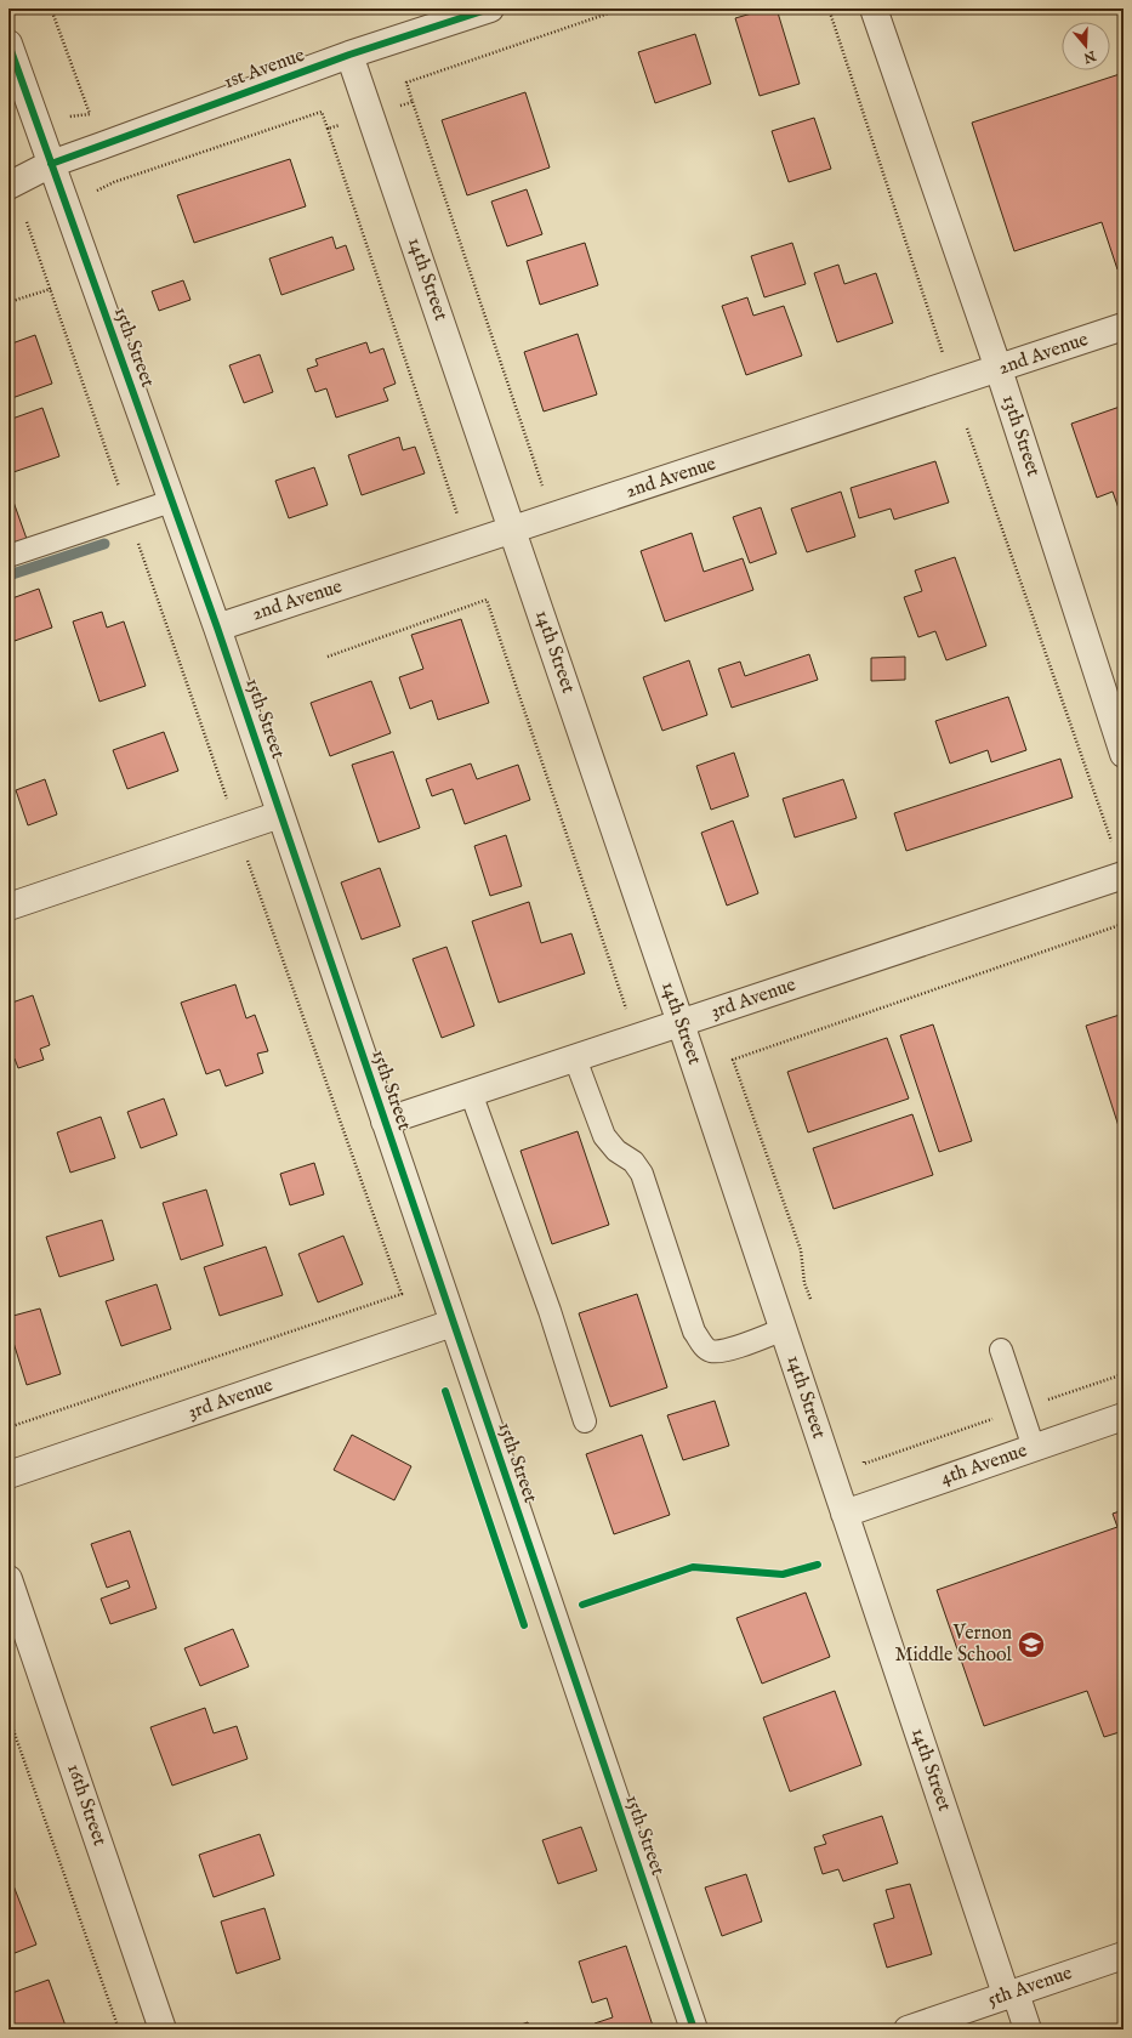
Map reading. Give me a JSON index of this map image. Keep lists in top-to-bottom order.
{
  "streets": {
    "street": [
      "1st Avenue",
      "14th Street",
      "15th Street",
      "2nd Avenue",
      "13th Street",
      "3rd Avenue",
      "4th Avenue",
      "16th Street",
      "5th Avenue"
    ]
  },
  "crossings": [
    ["1st Avenue", "14th Street"],
    ["1st Avenue", "15th Street"],
    ["14th Street", "2nd Avenue"],
    ["14th Street", "3rd Avenue"],
    ["14th Street", "4th Avenue"],
    ["14th Street", "5th Avenue"],
    ["15th Street", "2nd Avenue"],
    ["15th Street", "3rd Avenue"],
    ["2nd Avenue", "13th Street"]
  ],
  "places": {
    "school or university": ["Vernon Middle School"]
  },
  "north": "bottom"
}
